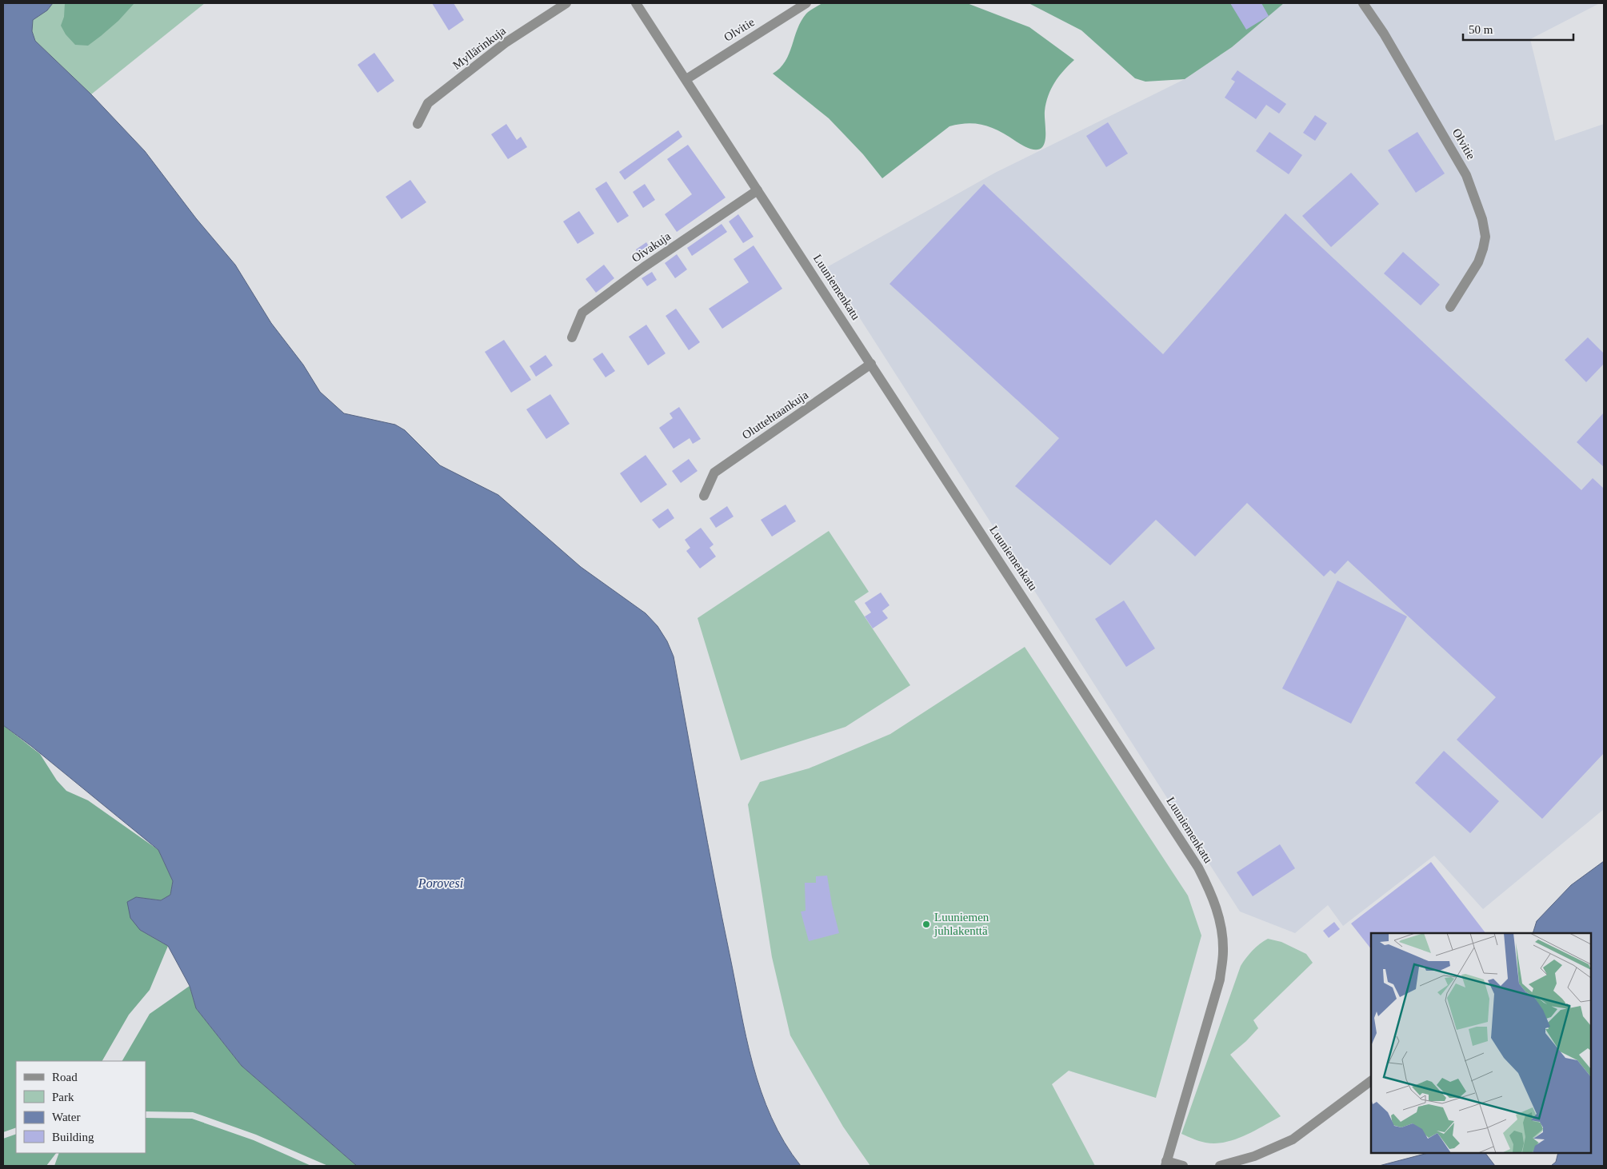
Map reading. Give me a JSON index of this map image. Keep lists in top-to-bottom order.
{
  "streets": {
    "street": [
      "Olvitie",
      "Myllärinkuja",
      "Oivakuja",
      "Luuniemenkatu",
      "Oluttehtaankuja"
    ]
  },
  "crossings": [
    ["Olvitie", "Luuniemenkatu"],
    ["Oivakuja", "Luuniemenkatu"],
    ["Luuniemenkatu", "Oluttehtaankuja"]
  ],
  "water": ["Porovesi"],
  "places": ["Luuniemen juhlakenttä"],
  "legend": [
    "Road",
    "Park",
    "Water",
    "Building"
  ],
  "scale_bar": "50 m"
}
